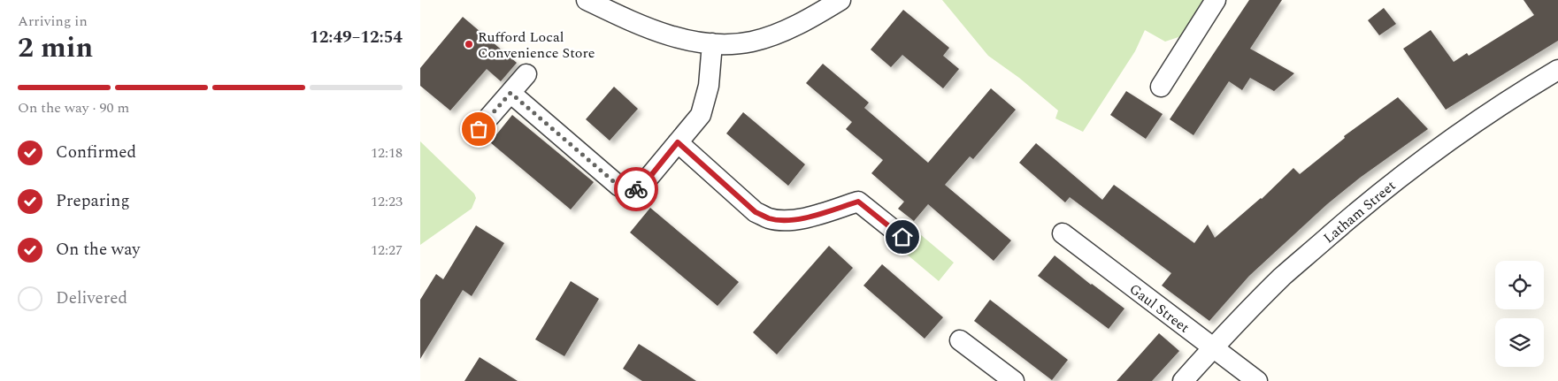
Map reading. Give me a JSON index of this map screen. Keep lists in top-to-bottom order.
{
  "streets": {
    "street": ["Latham Street", "Gaul Street"]
  },
  "crossings": [
    ["Latham Street", "Gaul Street"]
  ],
  "places": ["Rufford Local Convenience Store"],
  "page": {
    "heading": ["2 min", "Arriving in", "12:49–12:54"],
    "bar": "On the way · 90 m",
    "list": [
      ["Confirmed", "12:18"],
      ["Preparing", "12:23"],
      ["On the way", "12:27"],
      "Delivered"
    ]
  }
}
